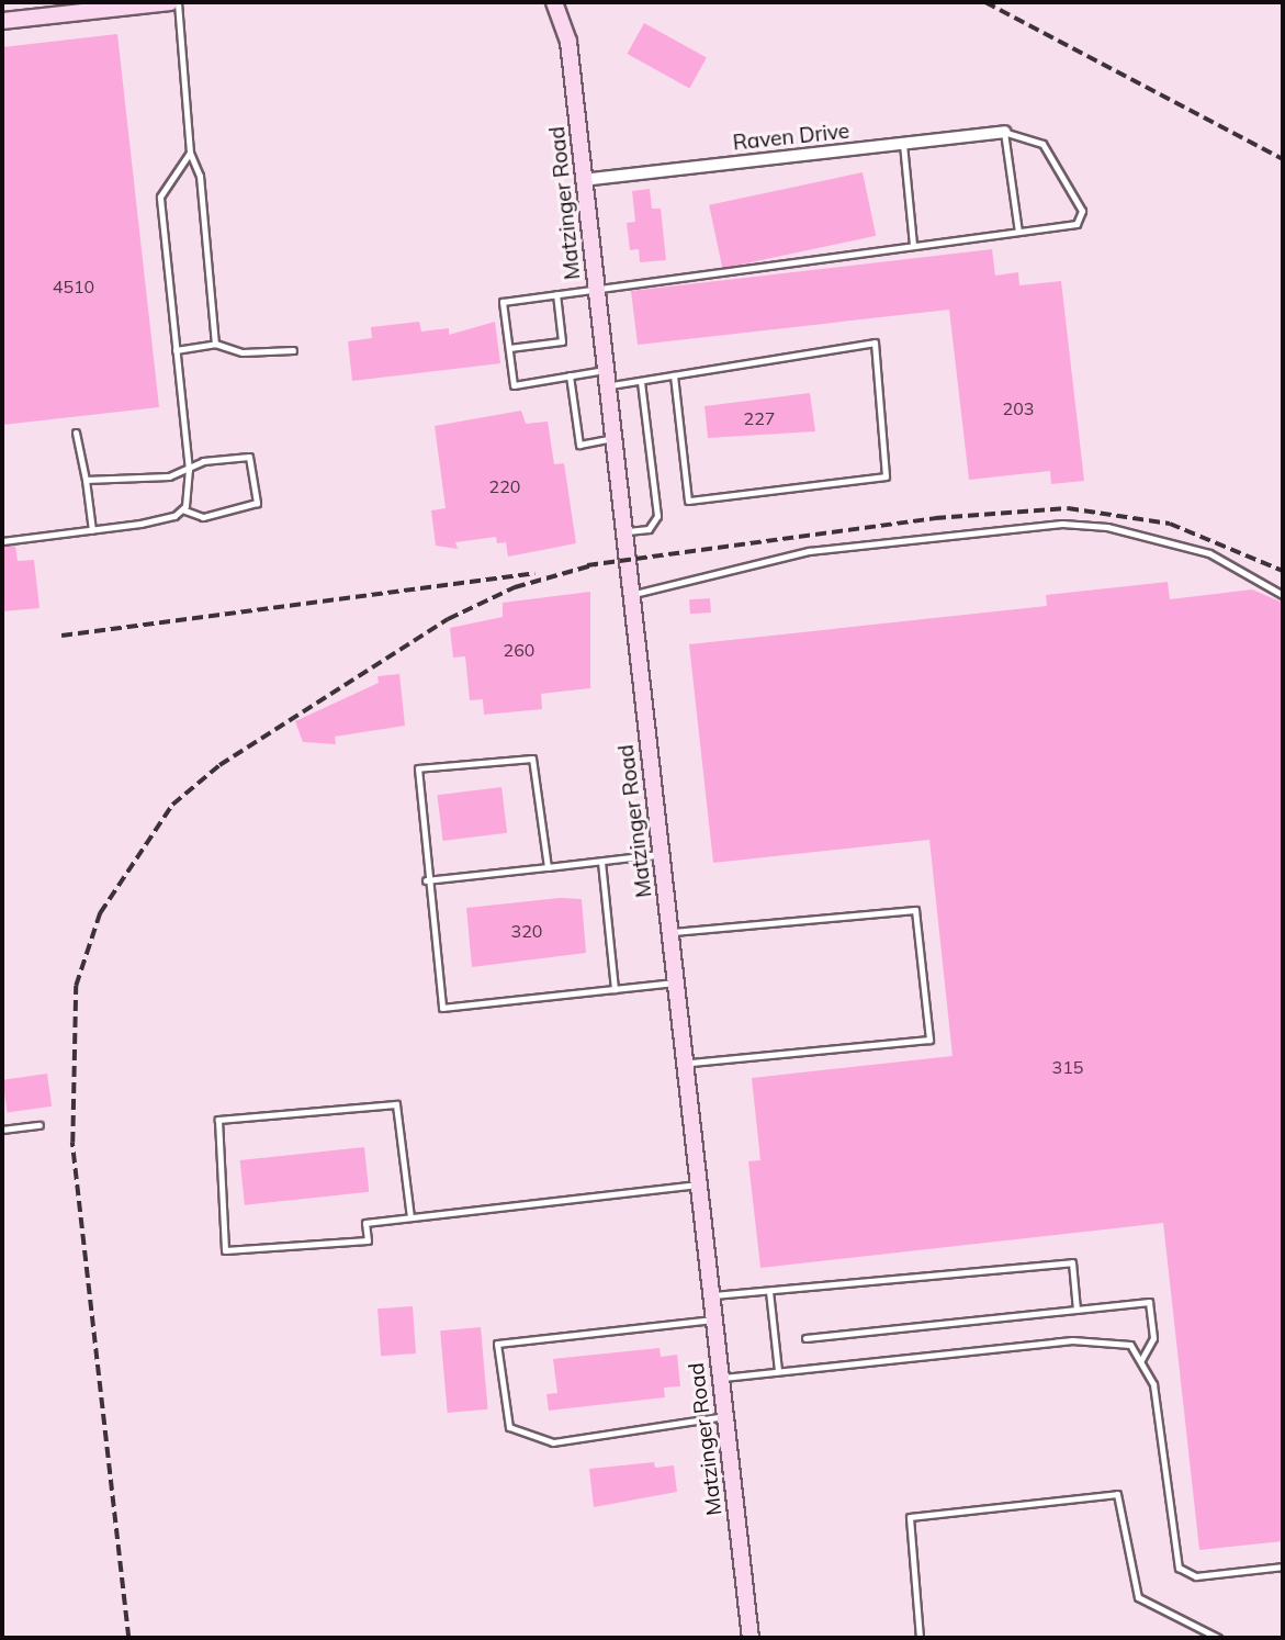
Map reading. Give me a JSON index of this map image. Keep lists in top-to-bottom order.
{
  "streets": {
    "street": ["Raven Drive", "Matzinger Road"]
  },
  "crossings": [
    ["Raven Drive", "Matzinger Road"]
  ],
  "house_numbers": [
    "4510",
    "203",
    "227",
    "220",
    "260",
    "320",
    "315"
  ]
}
